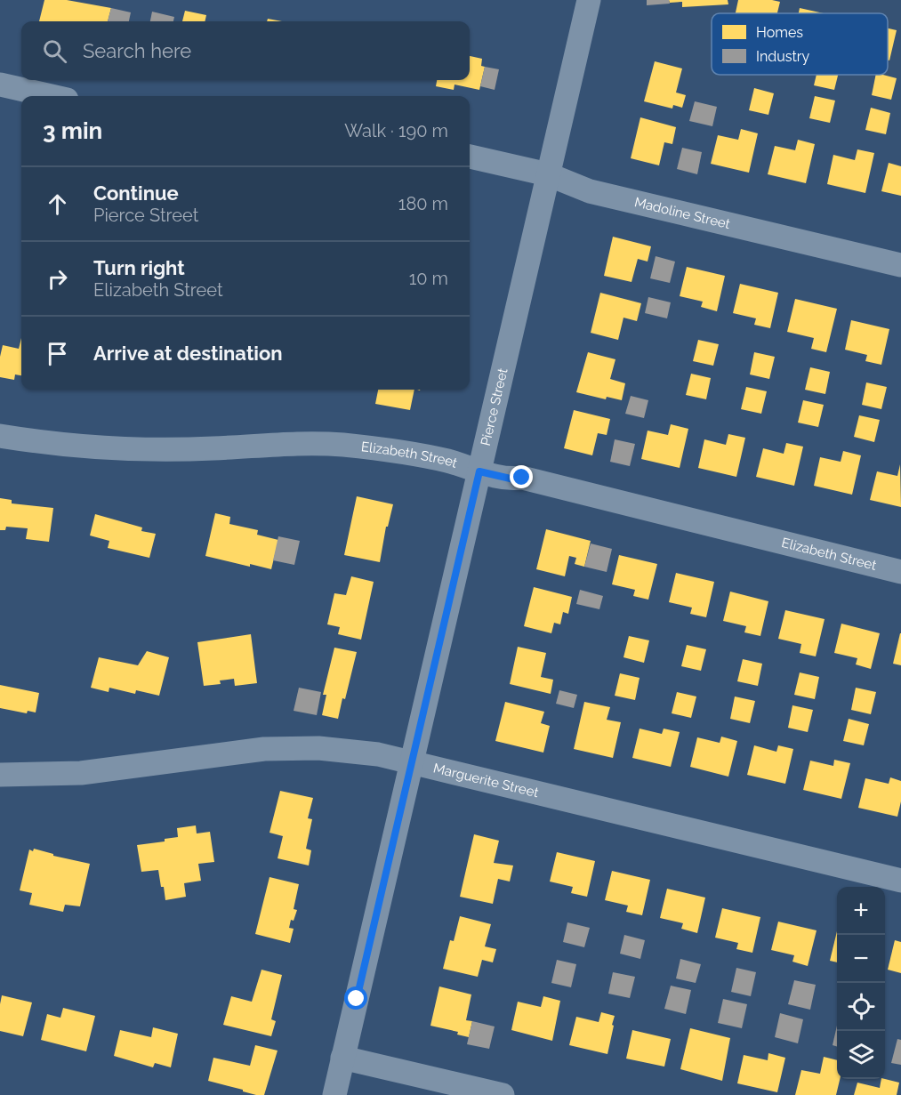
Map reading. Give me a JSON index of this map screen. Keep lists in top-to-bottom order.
{
  "streets": {
    "street": [
      "Madoline Street",
      "Pierce Street",
      "Elizabeth Street",
      "Marguerite Street"
    ]
  },
  "crossings": [
    ["Madoline Street", "Pierce Street"],
    ["Pierce Street", "Elizabeth Street"],
    ["Pierce Street", "Marguerite Street"]
  ],
  "legend": ["Homes", "Industry"],
  "page": {
    "search": "Search here",
    "heading": ["3 min", "Walk · 190 m"],
    "list": [
      ["Continue", "Pierce Street", "180 m"],
      ["Turn right", "Elizabeth Street", "10 m"],
      "Arrive at destination"
    ],
    "map_buttons": ["+", "−"]
  }
}
